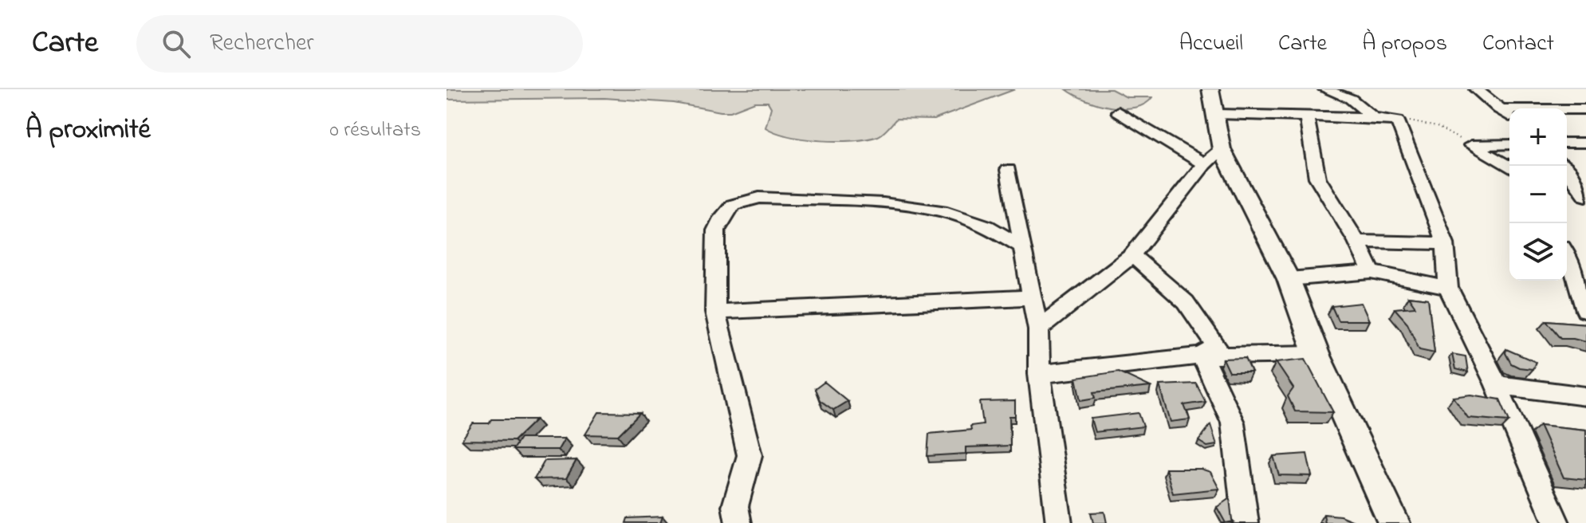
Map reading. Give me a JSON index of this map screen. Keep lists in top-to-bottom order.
{
  "page": {
    "header": "Carte",
    "search": "Rechercher",
    "nav": [
      "Accueil",
      "Carte",
      "À propos",
      "Contact"
    ],
    "heading": ["À proximité", "0 résultats"],
    "map_buttons": ["+", "−"]
  }
}
